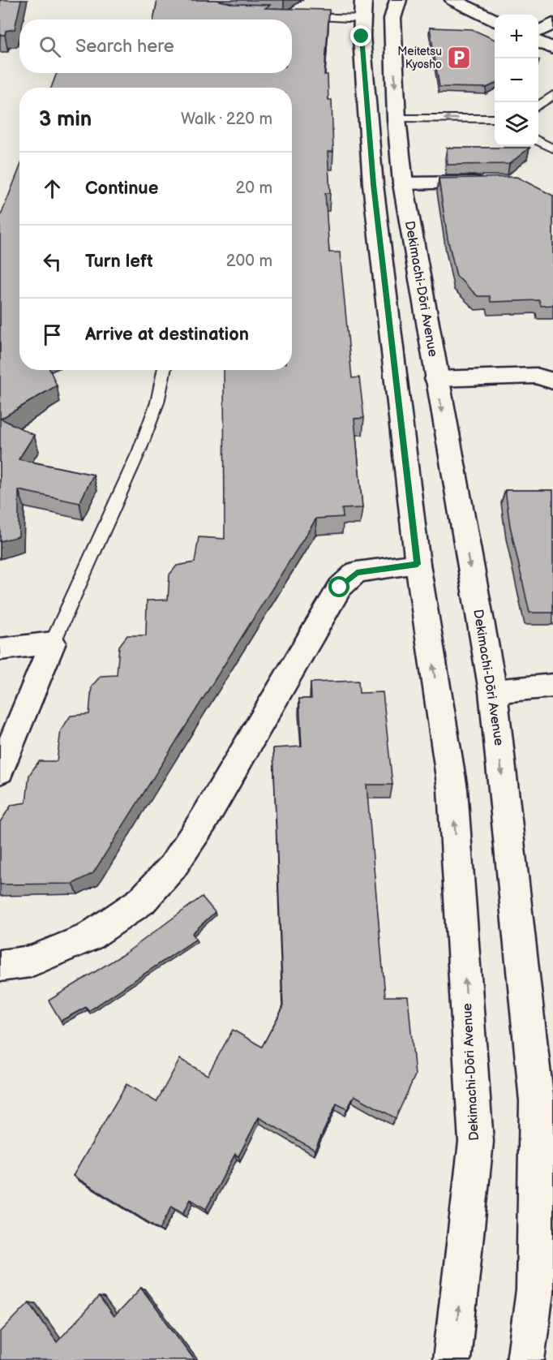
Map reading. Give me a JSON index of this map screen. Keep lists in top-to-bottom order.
{
  "streets": {
    "main road": ["Dekimachi-Dōri Avenue"]
  },
  "places": {
    "parking": ["Meitetsu Kyosho"]
  },
  "page": {
    "map_buttons": ["+", "−"],
    "search": "Search here",
    "heading": ["3 min", "Walk · 220 m"],
    "list": [
      ["Continue", "20 m"],
      ["Turn left", "200 m"],
      "Arrive at destination"
    ]
  }
}
